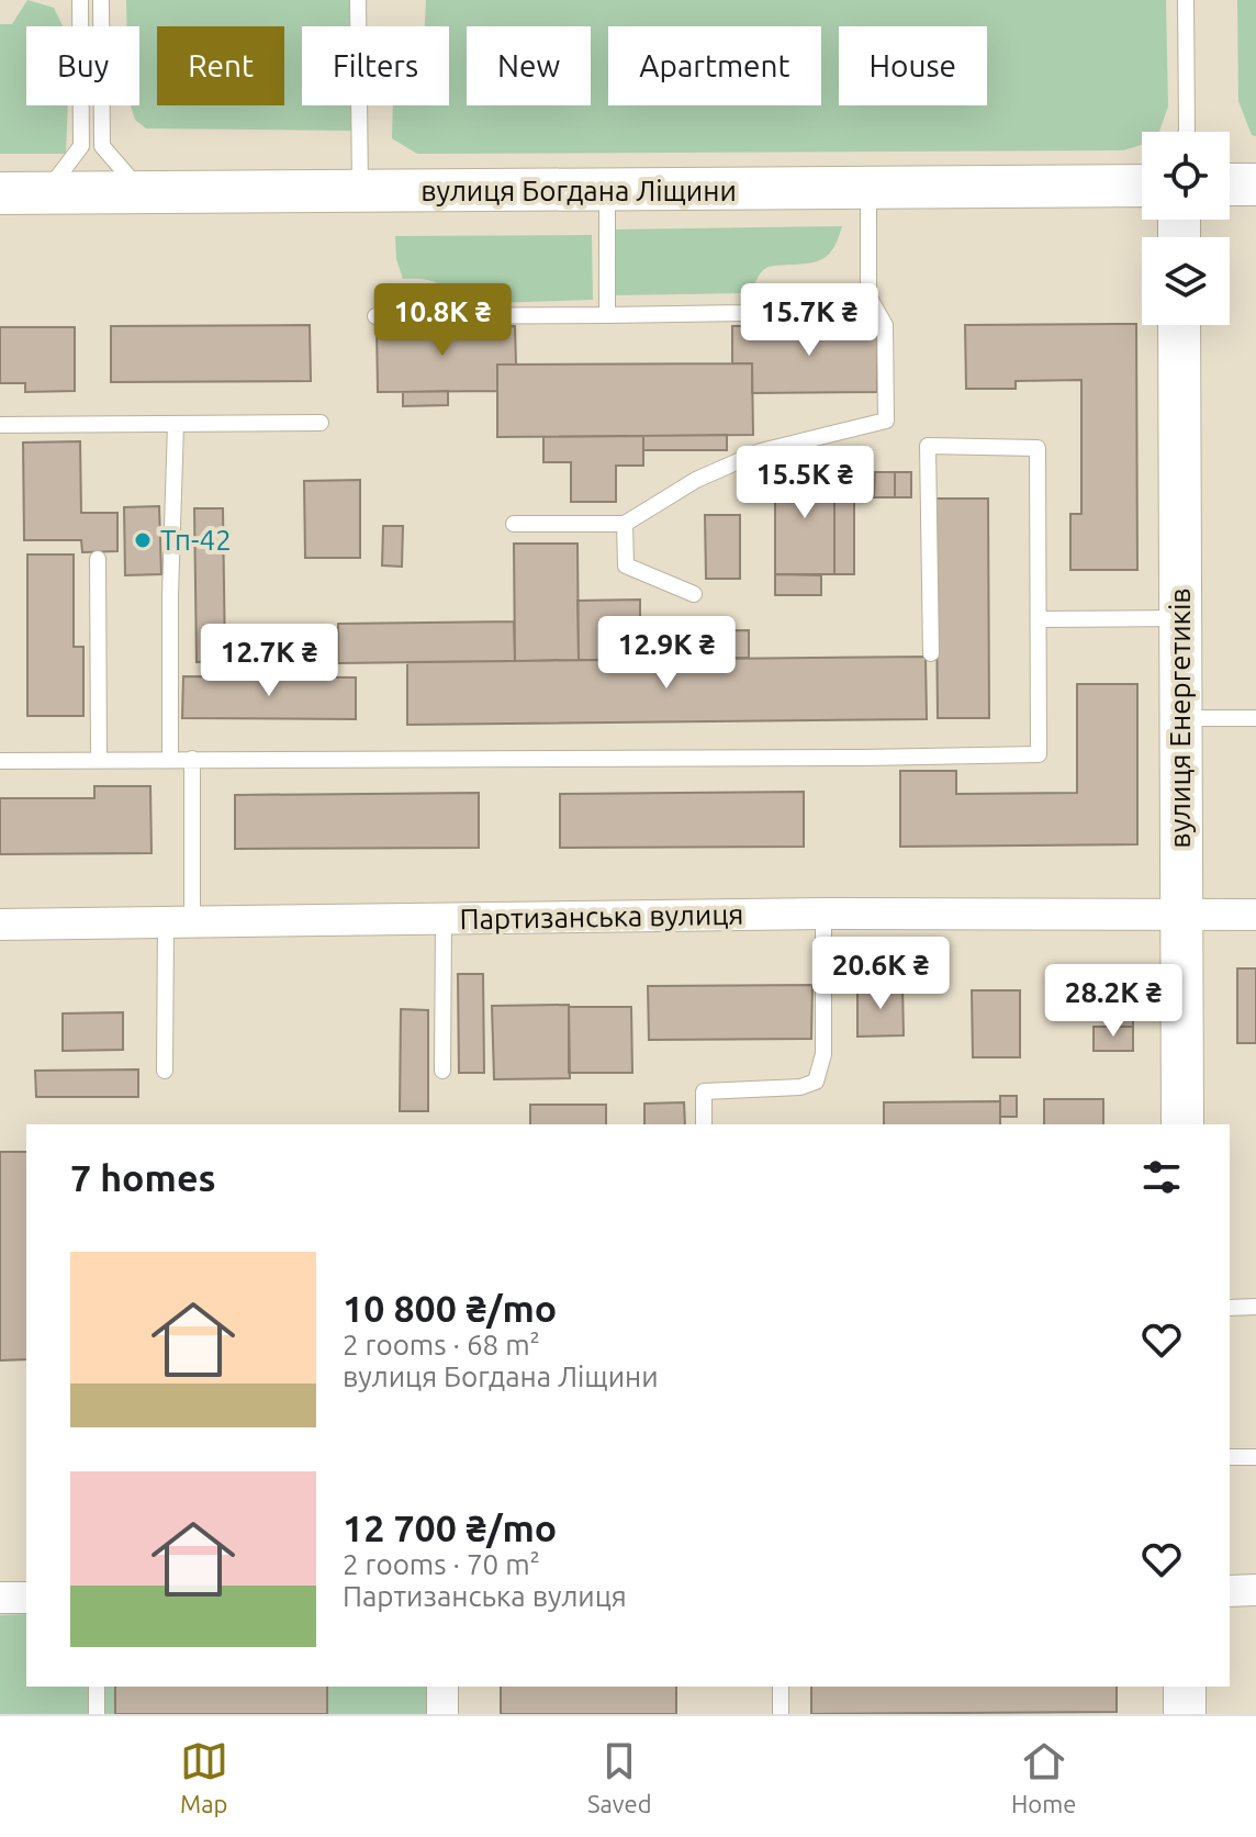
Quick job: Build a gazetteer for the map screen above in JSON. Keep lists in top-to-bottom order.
{
  "streets": {
    "main road": ["вулиця Богдана Ліщини", "вулиця Енергетиків"],
    "street": ["Партизанська вулиця"]
  },
  "crossings": [
    ["вулиця Енергетиків", "Партизанська вулиця"]
  ],
  "places": ["Тп-42"],
  "page": {
    "chip": [
      "Buy",
      "Rent",
      "Filters",
      "New",
      "Apartment",
      "House"
    ],
    "price": [
      "10.8K ₴",
      "15.7K ₴",
      "15.5K ₴",
      "12.9K ₴",
      "12.7K ₴",
      "20.6K ₴",
      "28.2K ₴"
    ],
    "heading": "7 homes",
    "list": [
      {
        "name": "10 800 ₴/mo",
        "note": "2 rooms · 68 m² · вулиця Богдана Ліщини"
      },
      {
        "name": "12 700 ₴/mo",
        "note": "2 rooms · 70 m² · Партизанська вулиця"
      }
    ],
    "tabs": ["Map", "Saved", "Home"]
  }
}
